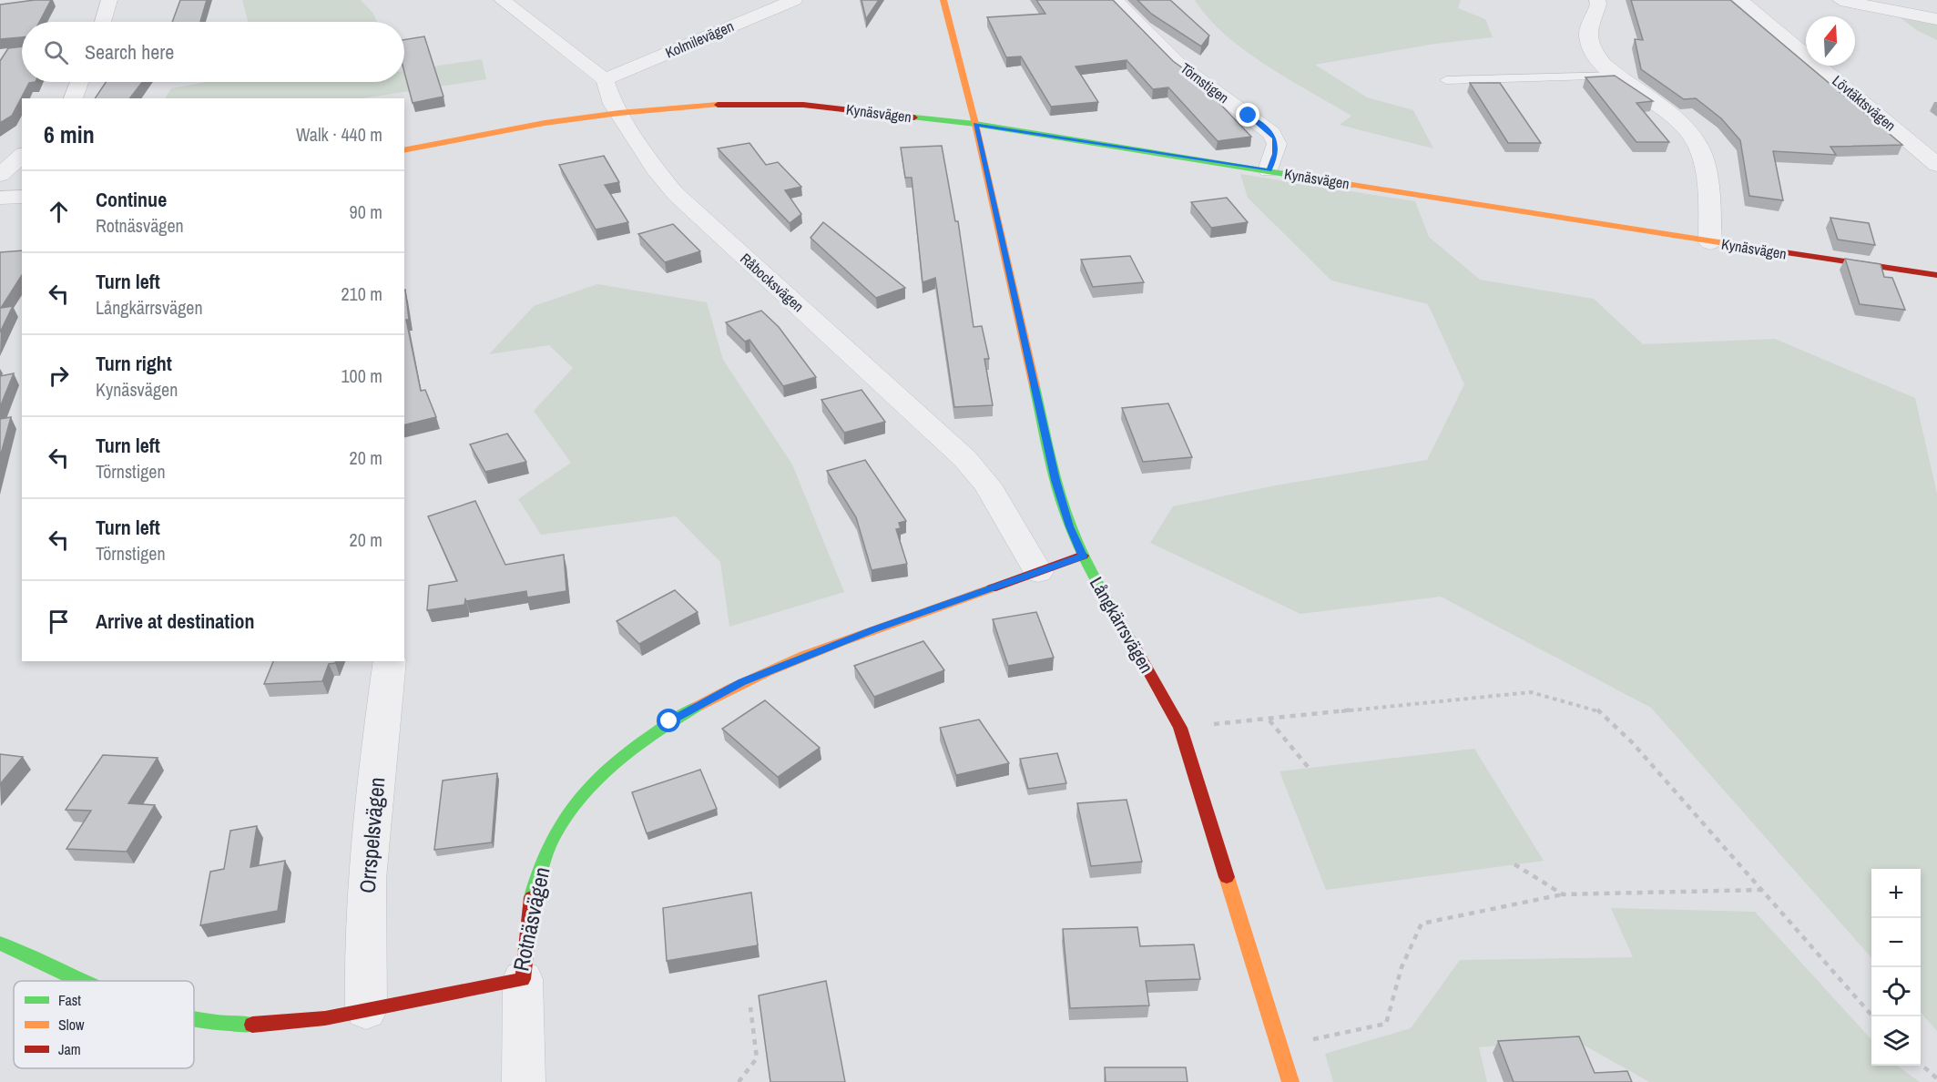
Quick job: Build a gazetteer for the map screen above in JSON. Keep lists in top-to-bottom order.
{
  "streets": {
    "street": [
      "Kolmilevägen",
      "Törnstigen",
      "Lövtäktsvägen",
      "Kynäsvägen",
      "Råbocksvägen",
      "Långkärrsvägen",
      "Orrspelsvägen",
      "Rotnäsvägen"
    ]
  },
  "crossings": [
    ["Kolmilevägen", "Råbocksvägen"],
    ["Törnstigen", "Kynäsvägen"],
    ["Kynäsvägen", "Råbocksvägen"],
    ["Kynäsvägen", "Långkärrsvägen"],
    ["Råbocksvägen", "Rotnäsvägen"],
    ["Långkärrsvägen", "Rotnäsvägen"],
    ["Orrspelsvägen", "Rotnäsvägen"]
  ],
  "legend": ["Fast", "Slow", "Jam"],
  "north": "top",
  "page": {
    "search": "Search here",
    "heading": ["6 min", "Walk · 440 m"],
    "list": [
      ["Continue", "Rotnäsvägen", "90 m"],
      ["Turn left", "Långkärrsvägen", "210 m"],
      ["Turn right", "Kynäsvägen", "100 m"],
      ["Turn left", "Törnstigen", "20 m"],
      ["Turn left", "Törnstigen", "20 m"],
      "Arrive at destination"
    ],
    "map_buttons": ["+", "−"]
  }
}
